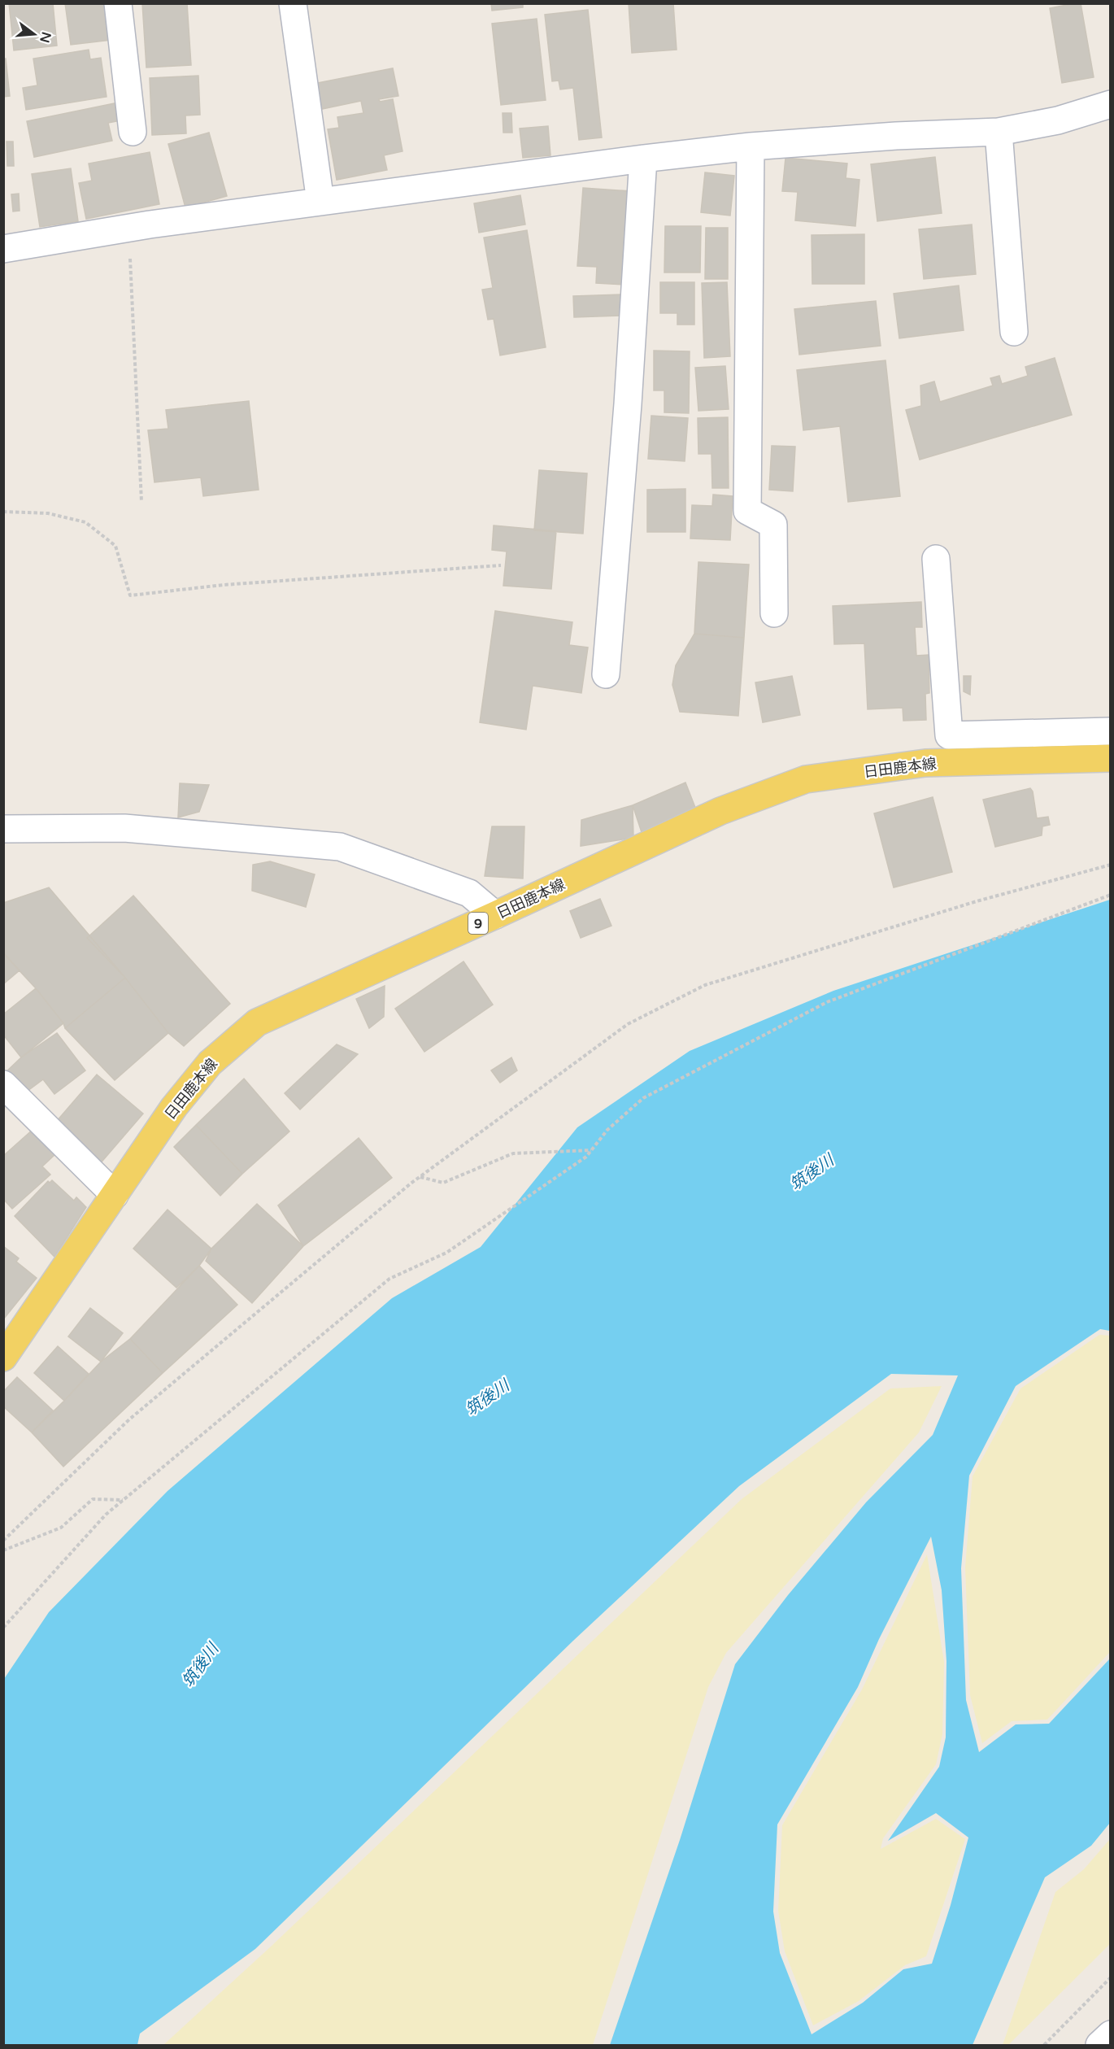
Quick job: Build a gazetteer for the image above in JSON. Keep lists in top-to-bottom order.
{
  "streets": {
    "main road": ["日田鹿本線", "9"]
  },
  "water": ["筑後川"],
  "north": "right"
}
